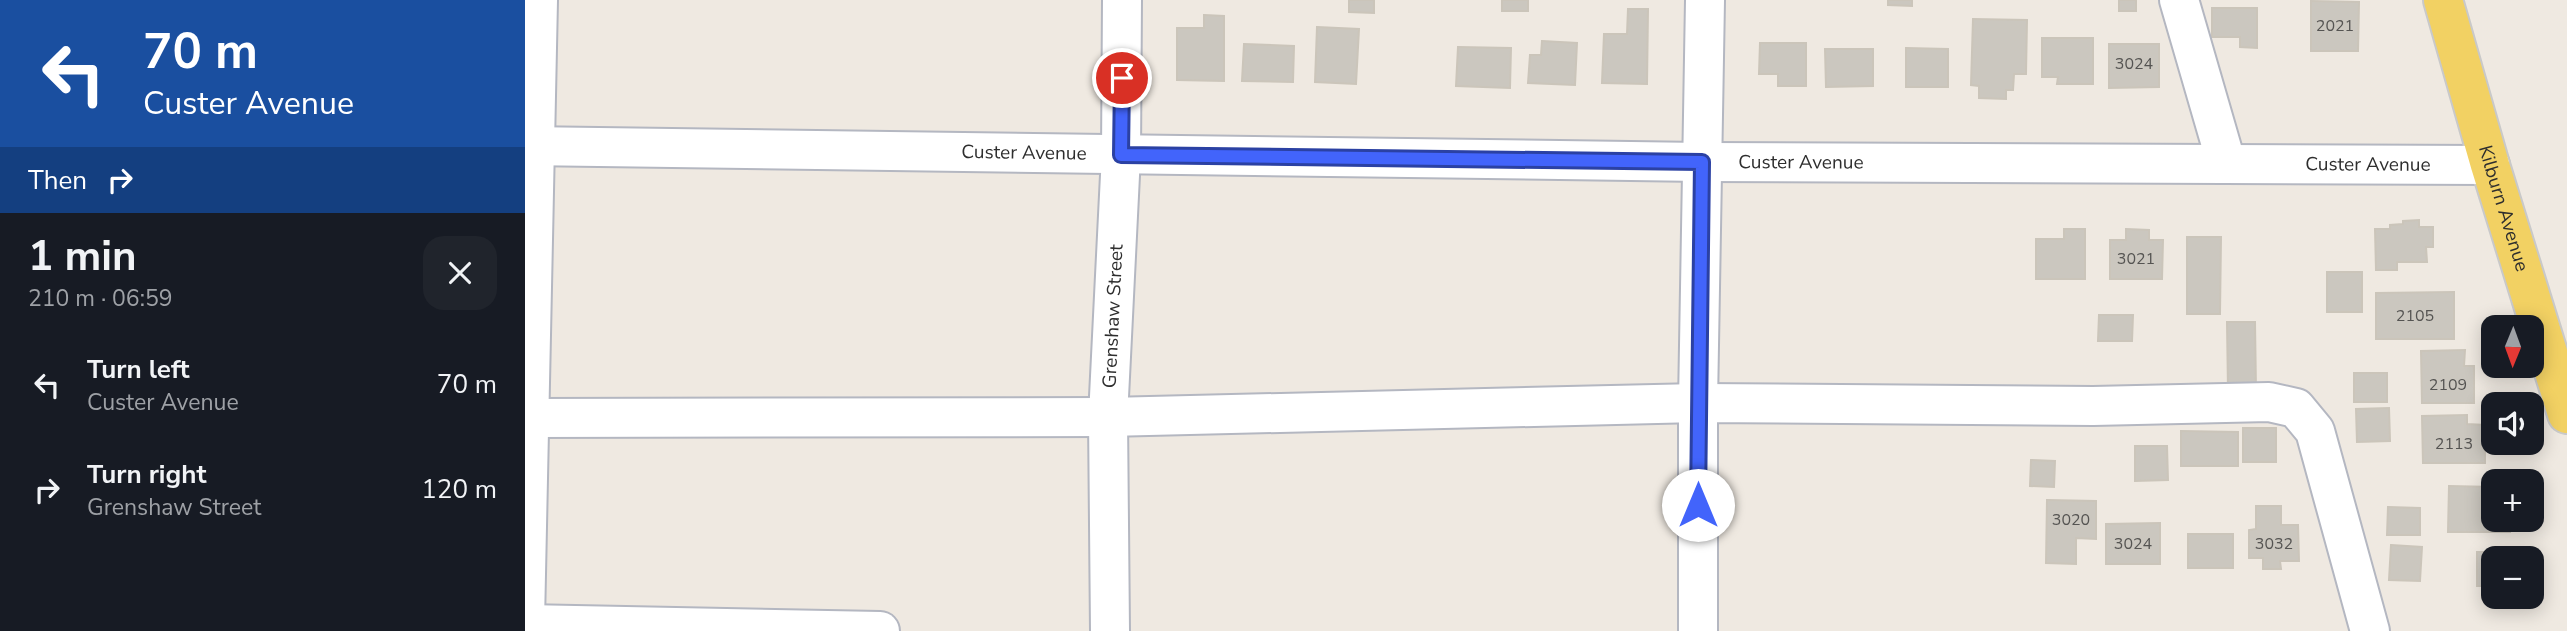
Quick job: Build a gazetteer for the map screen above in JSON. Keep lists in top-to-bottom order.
{
  "streets": {
    "main road": ["Kilburn Avenue"],
    "street": ["Custer Avenue", "Grenshaw Street"]
  },
  "crossings": [
    ["Custer Avenue", "Kilburn Avenue"],
    ["Custer Avenue", "Grenshaw Street"]
  ],
  "house_numbers": [
    "2021",
    "3024",
    "3021",
    "2105",
    "2109",
    "2113",
    "3020",
    "3024",
    "3032"
  ],
  "north": "bottom",
  "page": {
    "turn": ["70 m", "Custer Avenue"],
    "then": "Then",
    "heading": ["1 min", "210 m · 06:59"],
    "map_buttons": ["+", "−"],
    "list": [
      {
        "name": "Turn left",
        "note": "Custer Avenue",
        "value": "70 m"
      },
      {
        "name": "Turn right",
        "note": "Grenshaw Street",
        "value": "120 m"
      }
    ]
  }
}
